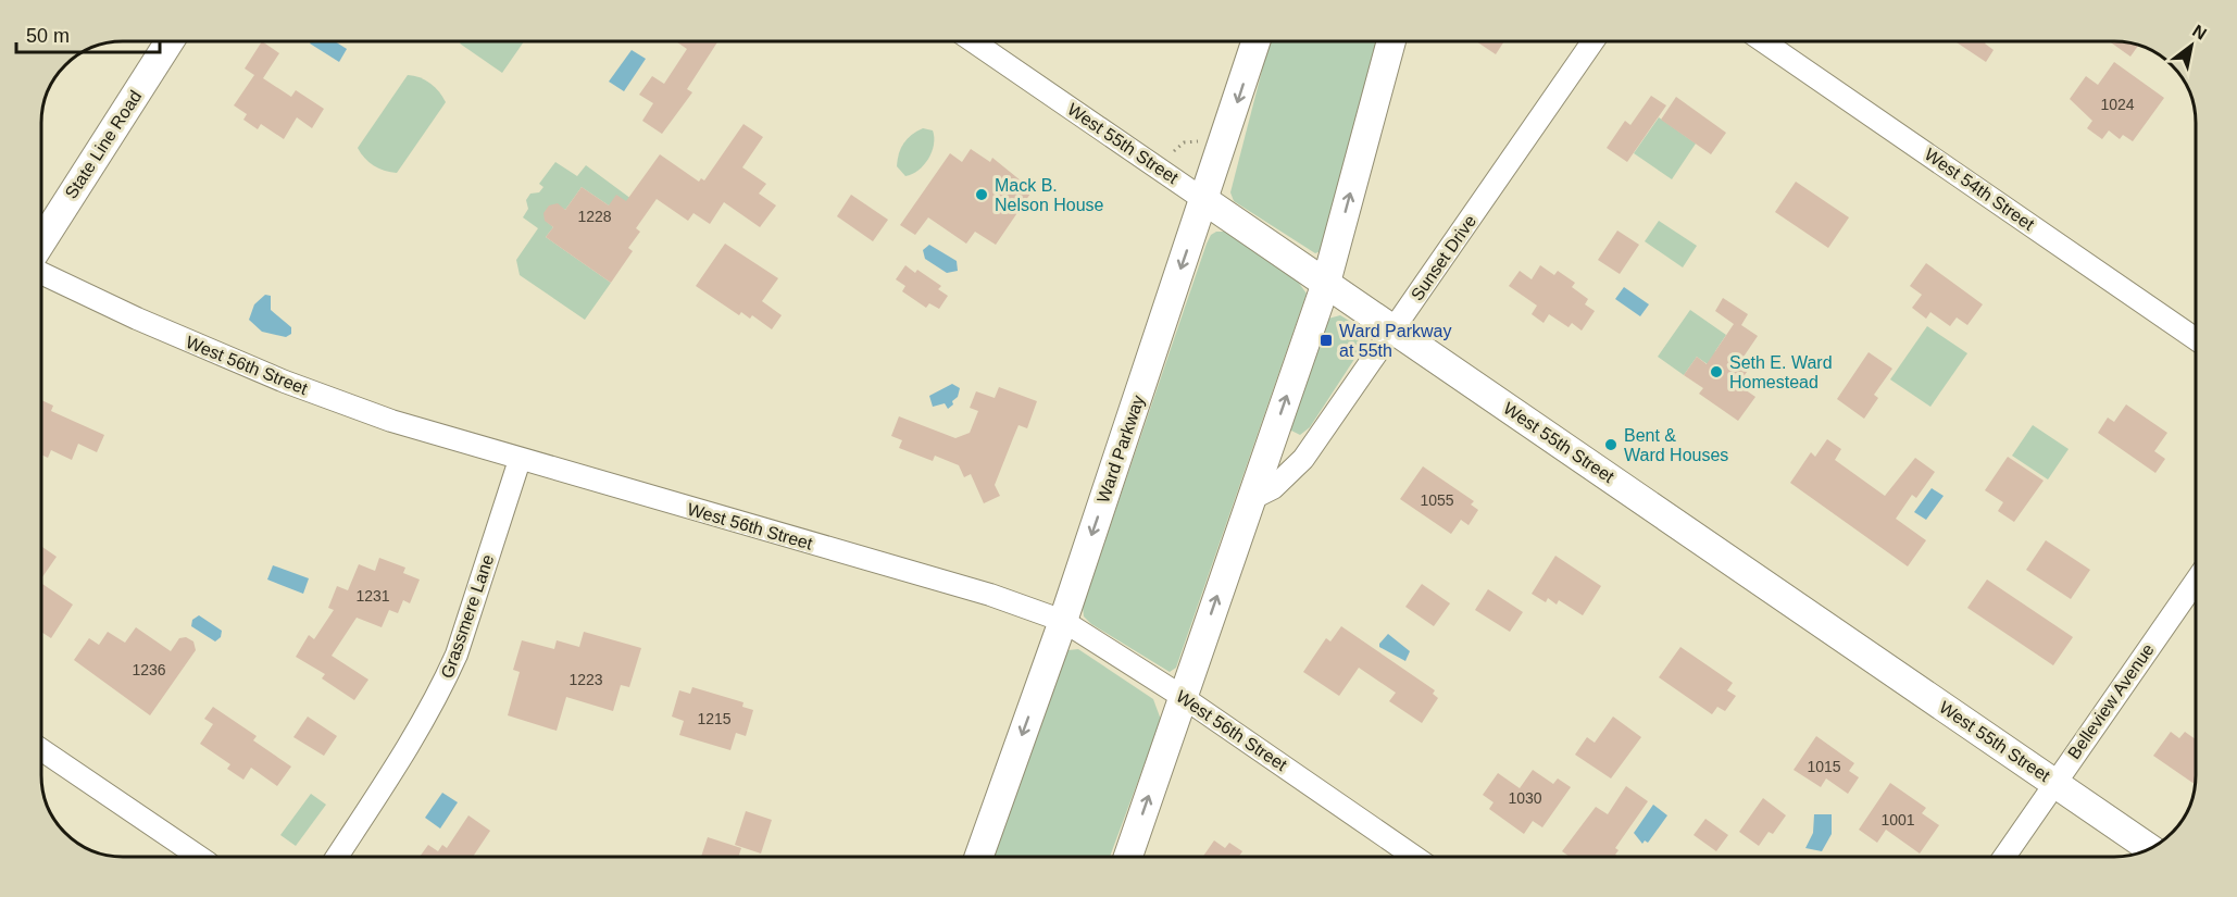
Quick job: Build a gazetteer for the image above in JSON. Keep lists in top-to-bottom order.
{
  "streets": {
    "main road": ["West 55th Street", "State Line Road", "Ward Parkway"],
    "street": [
      "West 54th Street",
      "Sunset Drive",
      "West 56th Street",
      "Grassmere Lane",
      "Belleview Avenue"
    ]
  },
  "crossings": [
    ["West 55th Street", "Sunset Drive"],
    ["West 55th Street", "Ward Parkway"],
    ["West 55th Street", "Belleview Avenue"],
    ["West 56th Street", "Ward Parkway"],
    ["West 56th Street", "Grassmere Lane"]
  ],
  "places": {
    "other": ["Mack B. Nelson House", "Seth E. Ward Homestead", "Bent & Ward Houses"],
    "transit": ["Ward Parkway at 55th"]
  },
  "house_numbers": [
    "1024",
    "1228",
    "1055",
    "1231",
    "1236",
    "1223",
    "1215",
    "1015",
    "1030",
    "1001"
  ],
  "scale_bar": "50 m",
  "north": "top right"
}
